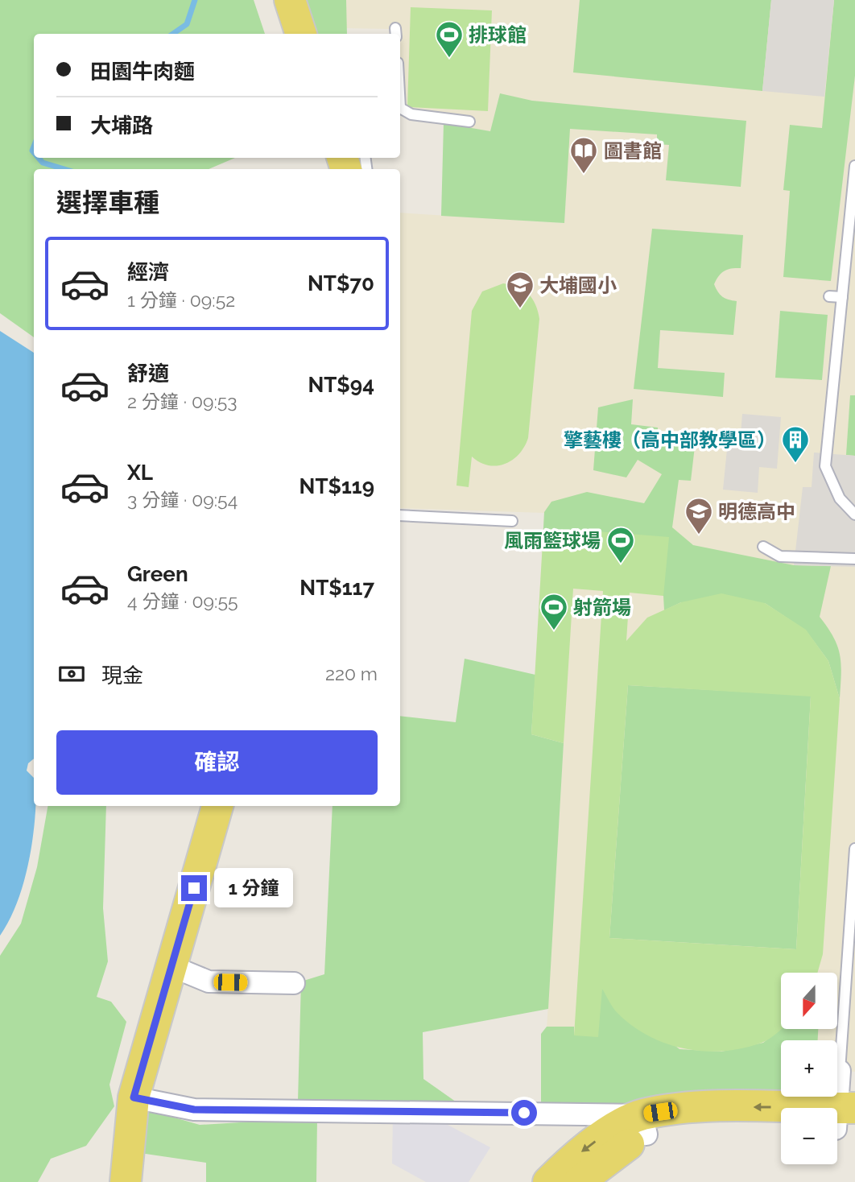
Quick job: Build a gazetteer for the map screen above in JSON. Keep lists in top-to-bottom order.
{
  "places": {
    "sports": ["排球館", "風雨籃球場", "射箭場"],
    "library": ["圖書館"],
    "school or university": ["大埔國小", "明德高中"],
    "building": ["擎藝樓（高中部教學區）"]
  },
  "north": "bottom",
  "page": {
    "banner": ["田園牛肉麵", "大埔路"],
    "heading": "選擇車種",
    "list": [
      {
        "name": "經濟",
        "note": "1 分鐘 · 09:52",
        "value": "NT$70"
      },
      {
        "name": "舒適",
        "note": "2 分鐘 · 09:53",
        "value": "NT$94"
      },
      {
        "name": "XL",
        "note": "3 分鐘 · 09:54",
        "value": "NT$119"
      },
      {
        "name": "Green",
        "note": "4 分鐘 · 09:55",
        "value": "NT$117"
      }
    ],
    "pay": ["現金", "220 m"],
    "buttons": "確認",
    "bubble": "1 分鐘",
    "map_buttons": ["+", "−"]
  }
}
